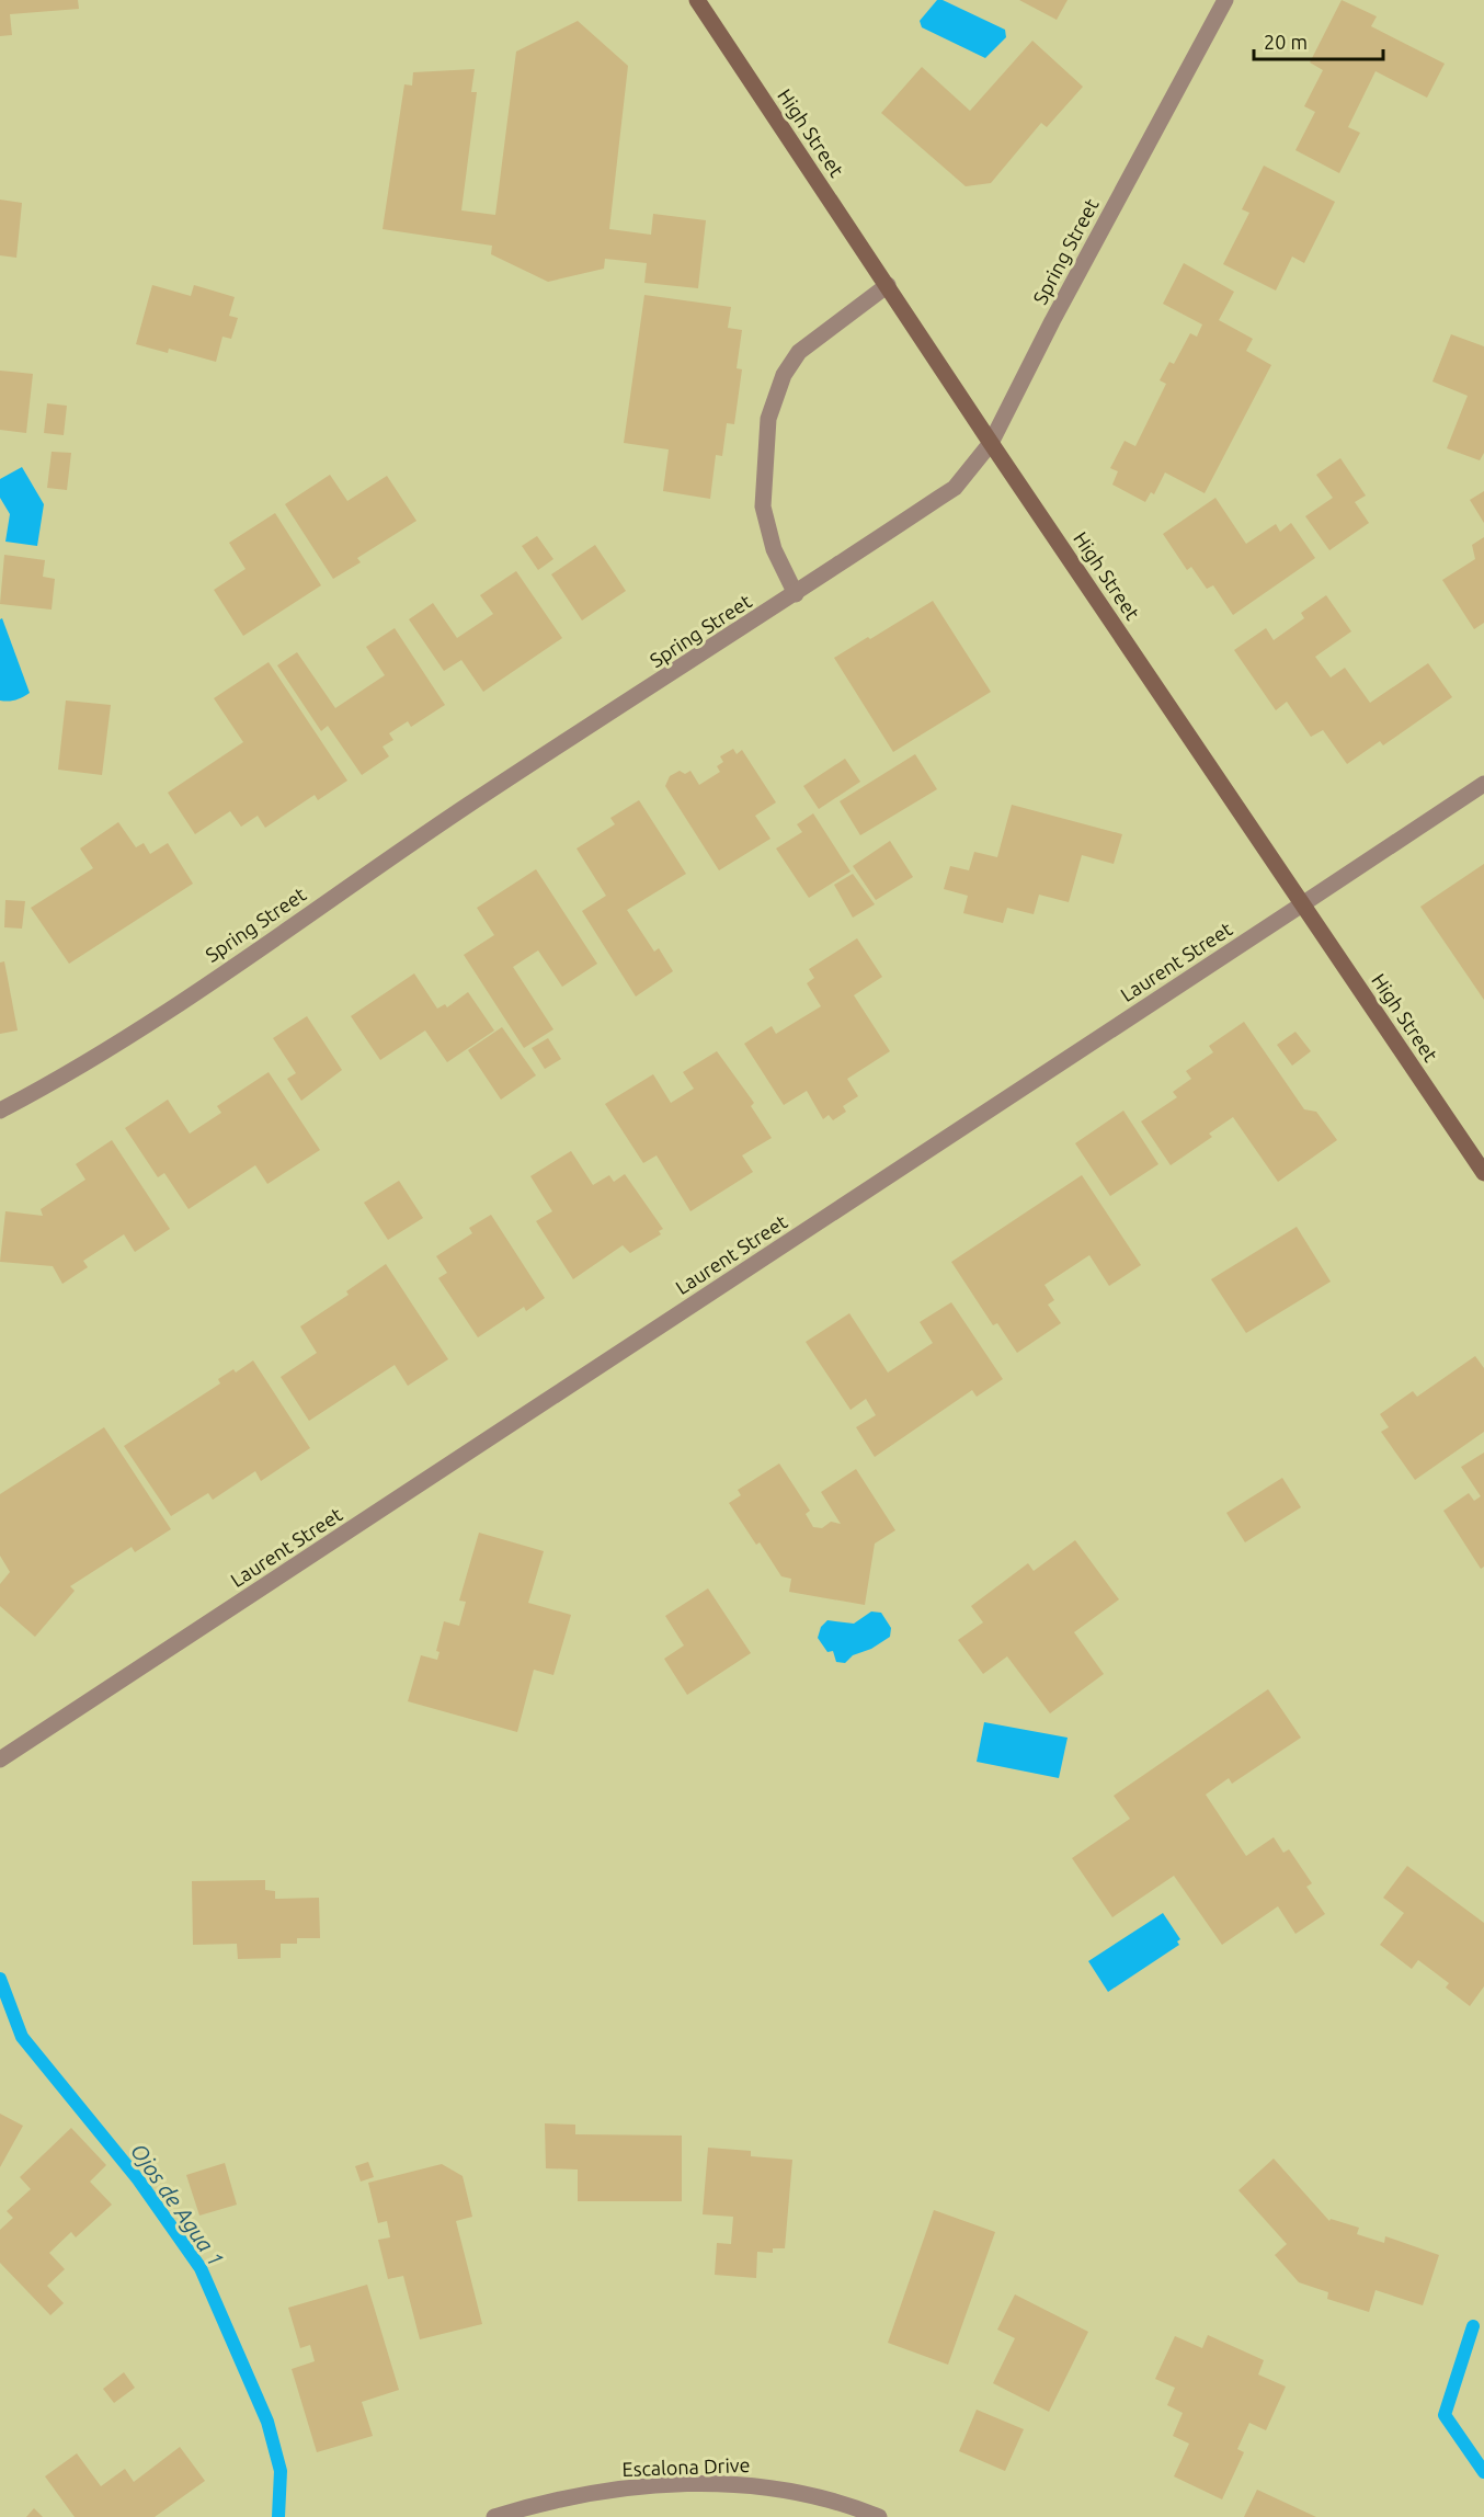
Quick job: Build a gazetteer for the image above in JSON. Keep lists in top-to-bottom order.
{
  "streets": {
    "main road": ["High Street"],
    "street": ["Spring Street", "Laurent Street", "Escalona Drive"]
  },
  "crossings": [
    ["High Street", "Spring Street"],
    ["High Street", "Laurent Street"]
  ],
  "water": ["Ojos de Agua 1"],
  "scale_bar": "20 m"
}
